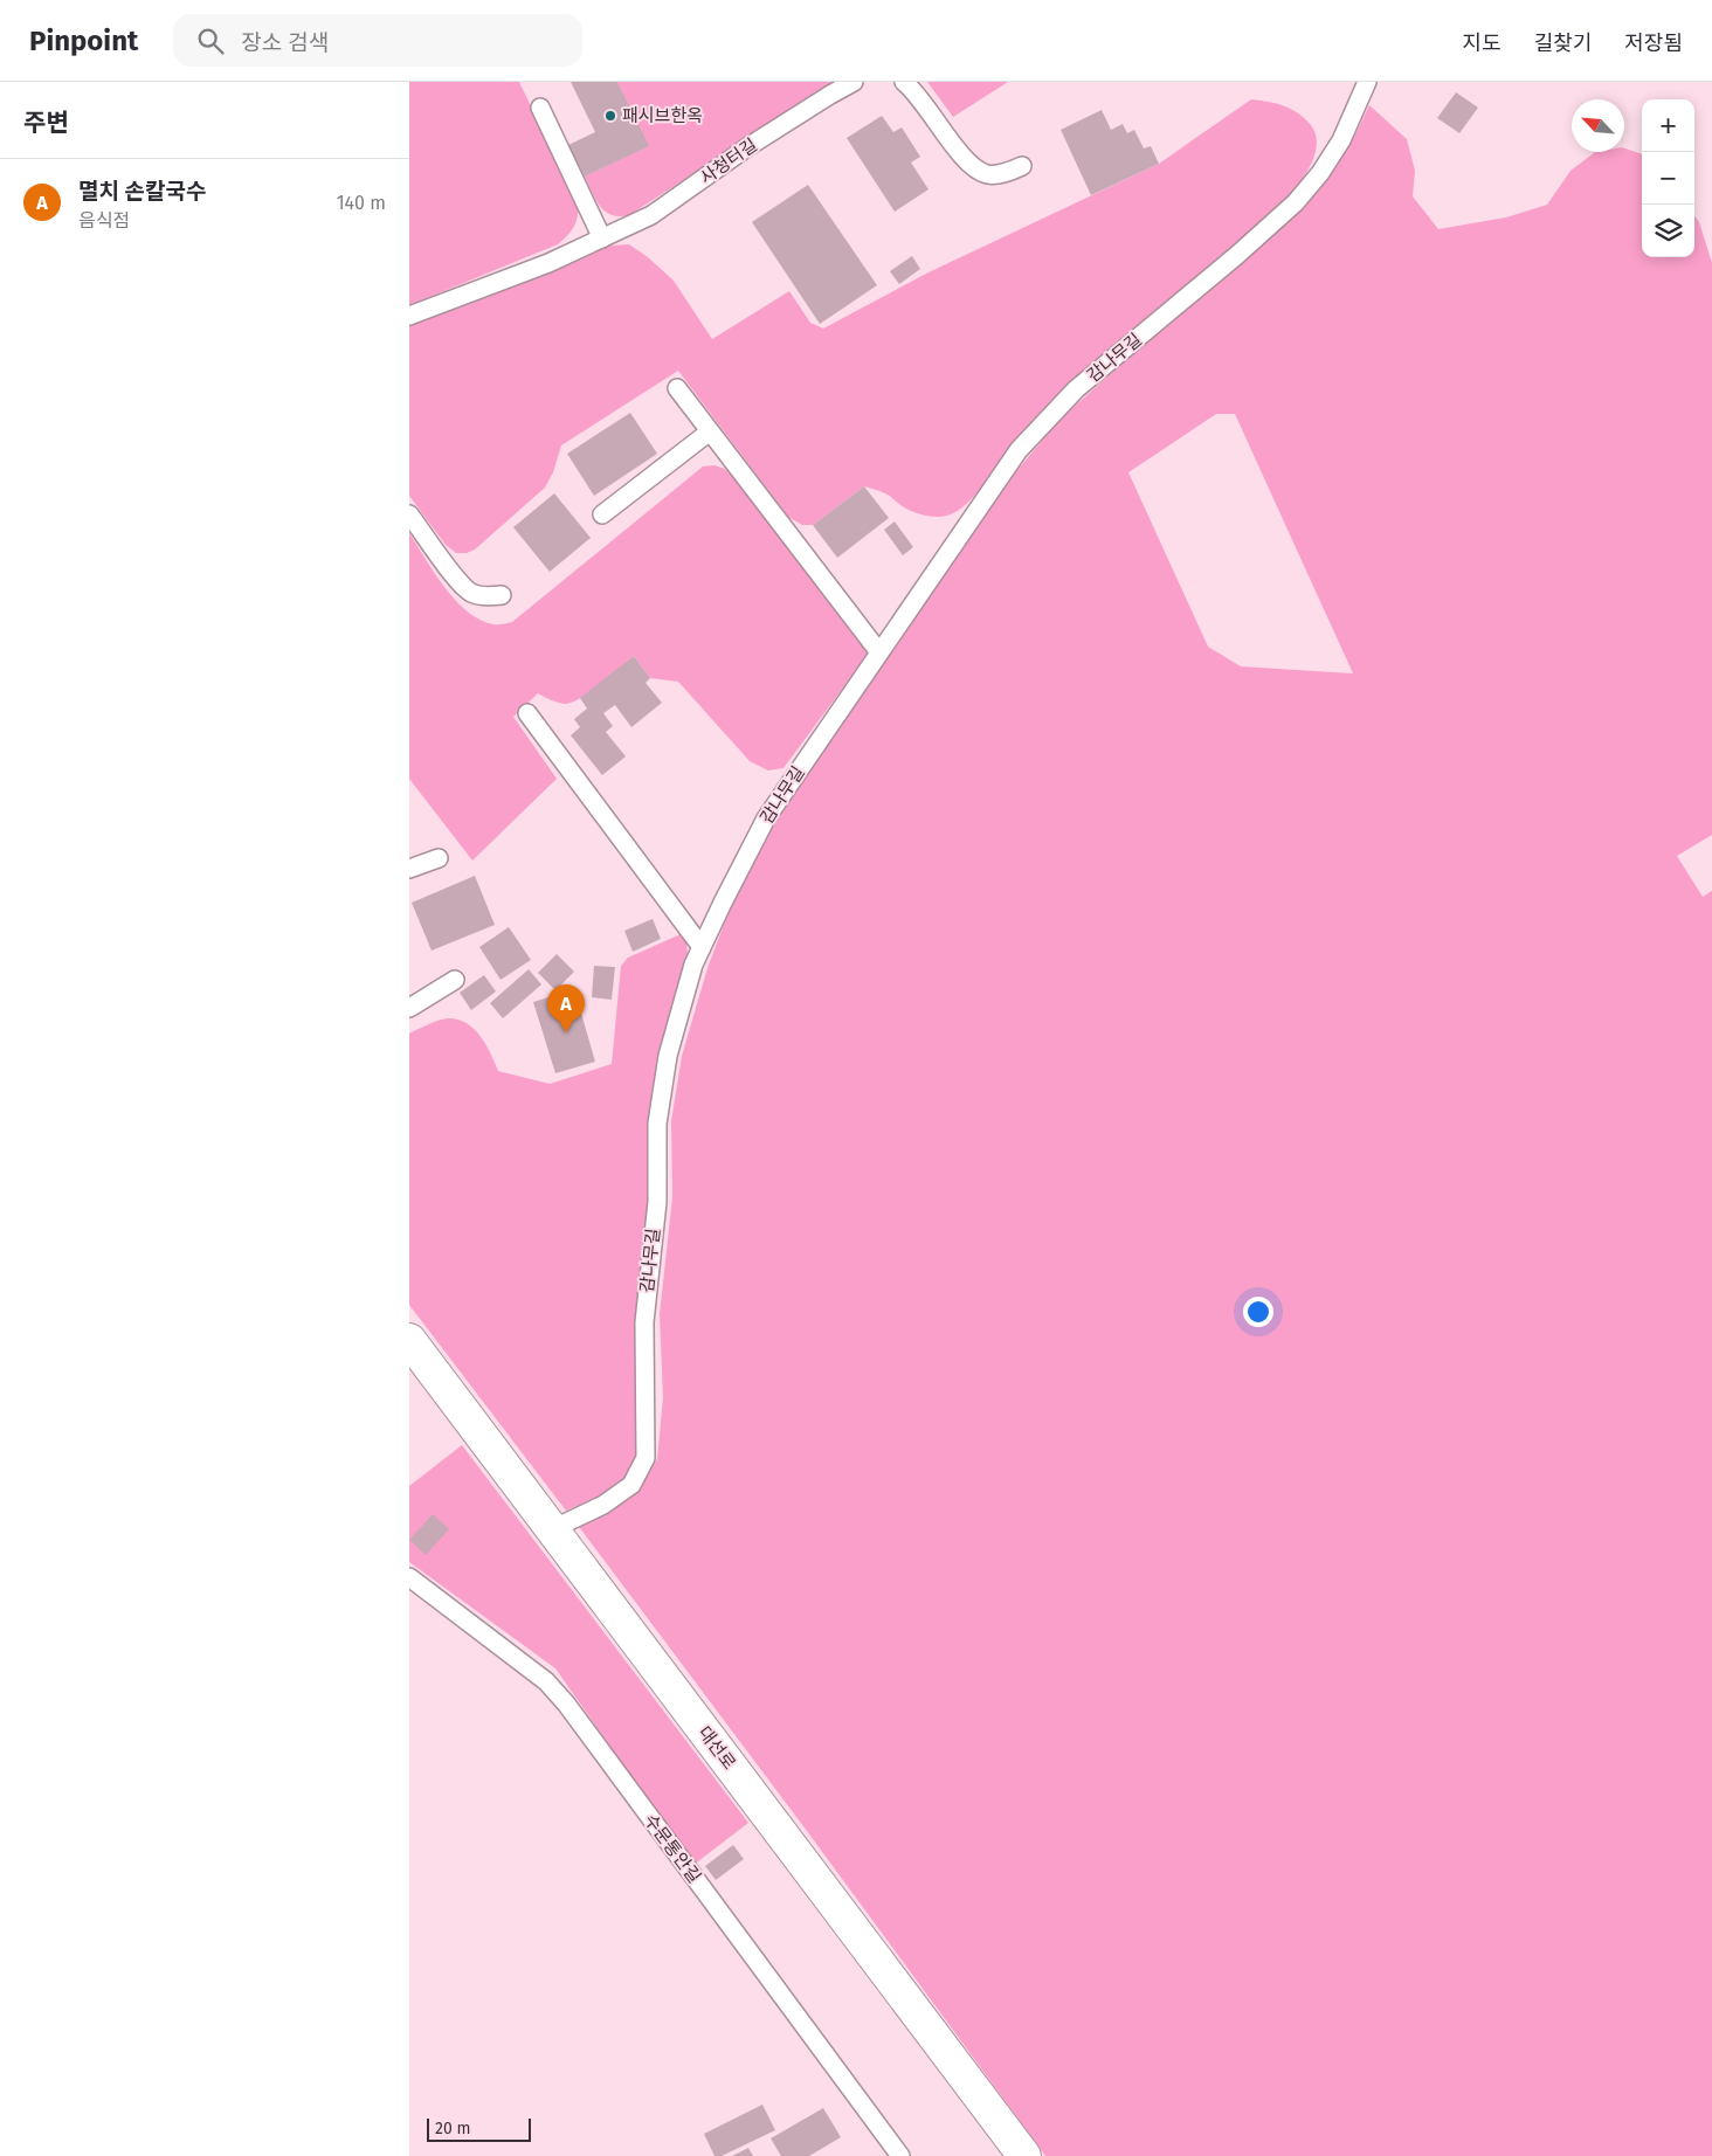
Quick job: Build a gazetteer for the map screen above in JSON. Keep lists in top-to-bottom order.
{
  "streets": {
    "street": ["대선로"],
    "lane": ["사청터길", "감나무길", "수문통안길"]
  },
  "crossings": [
    ["감나무길", "대선로"]
  ],
  "places": ["패시브한옥"],
  "scale_bar": "20 m",
  "north": "top left",
  "page": {
    "header": "Pinpoint",
    "search": "장소 검색",
    "nav": ["지도", "길찾기", "저장됨"],
    "heading": "주변",
    "map_buttons": ["+", "−"],
    "list": [
      {
        "mark": "A",
        "name": "멸치 손칼국수",
        "note": "음식점",
        "value": "140 m"
      }
    ],
    "pins": "A",
    "scale": "20 m"
  }
}
